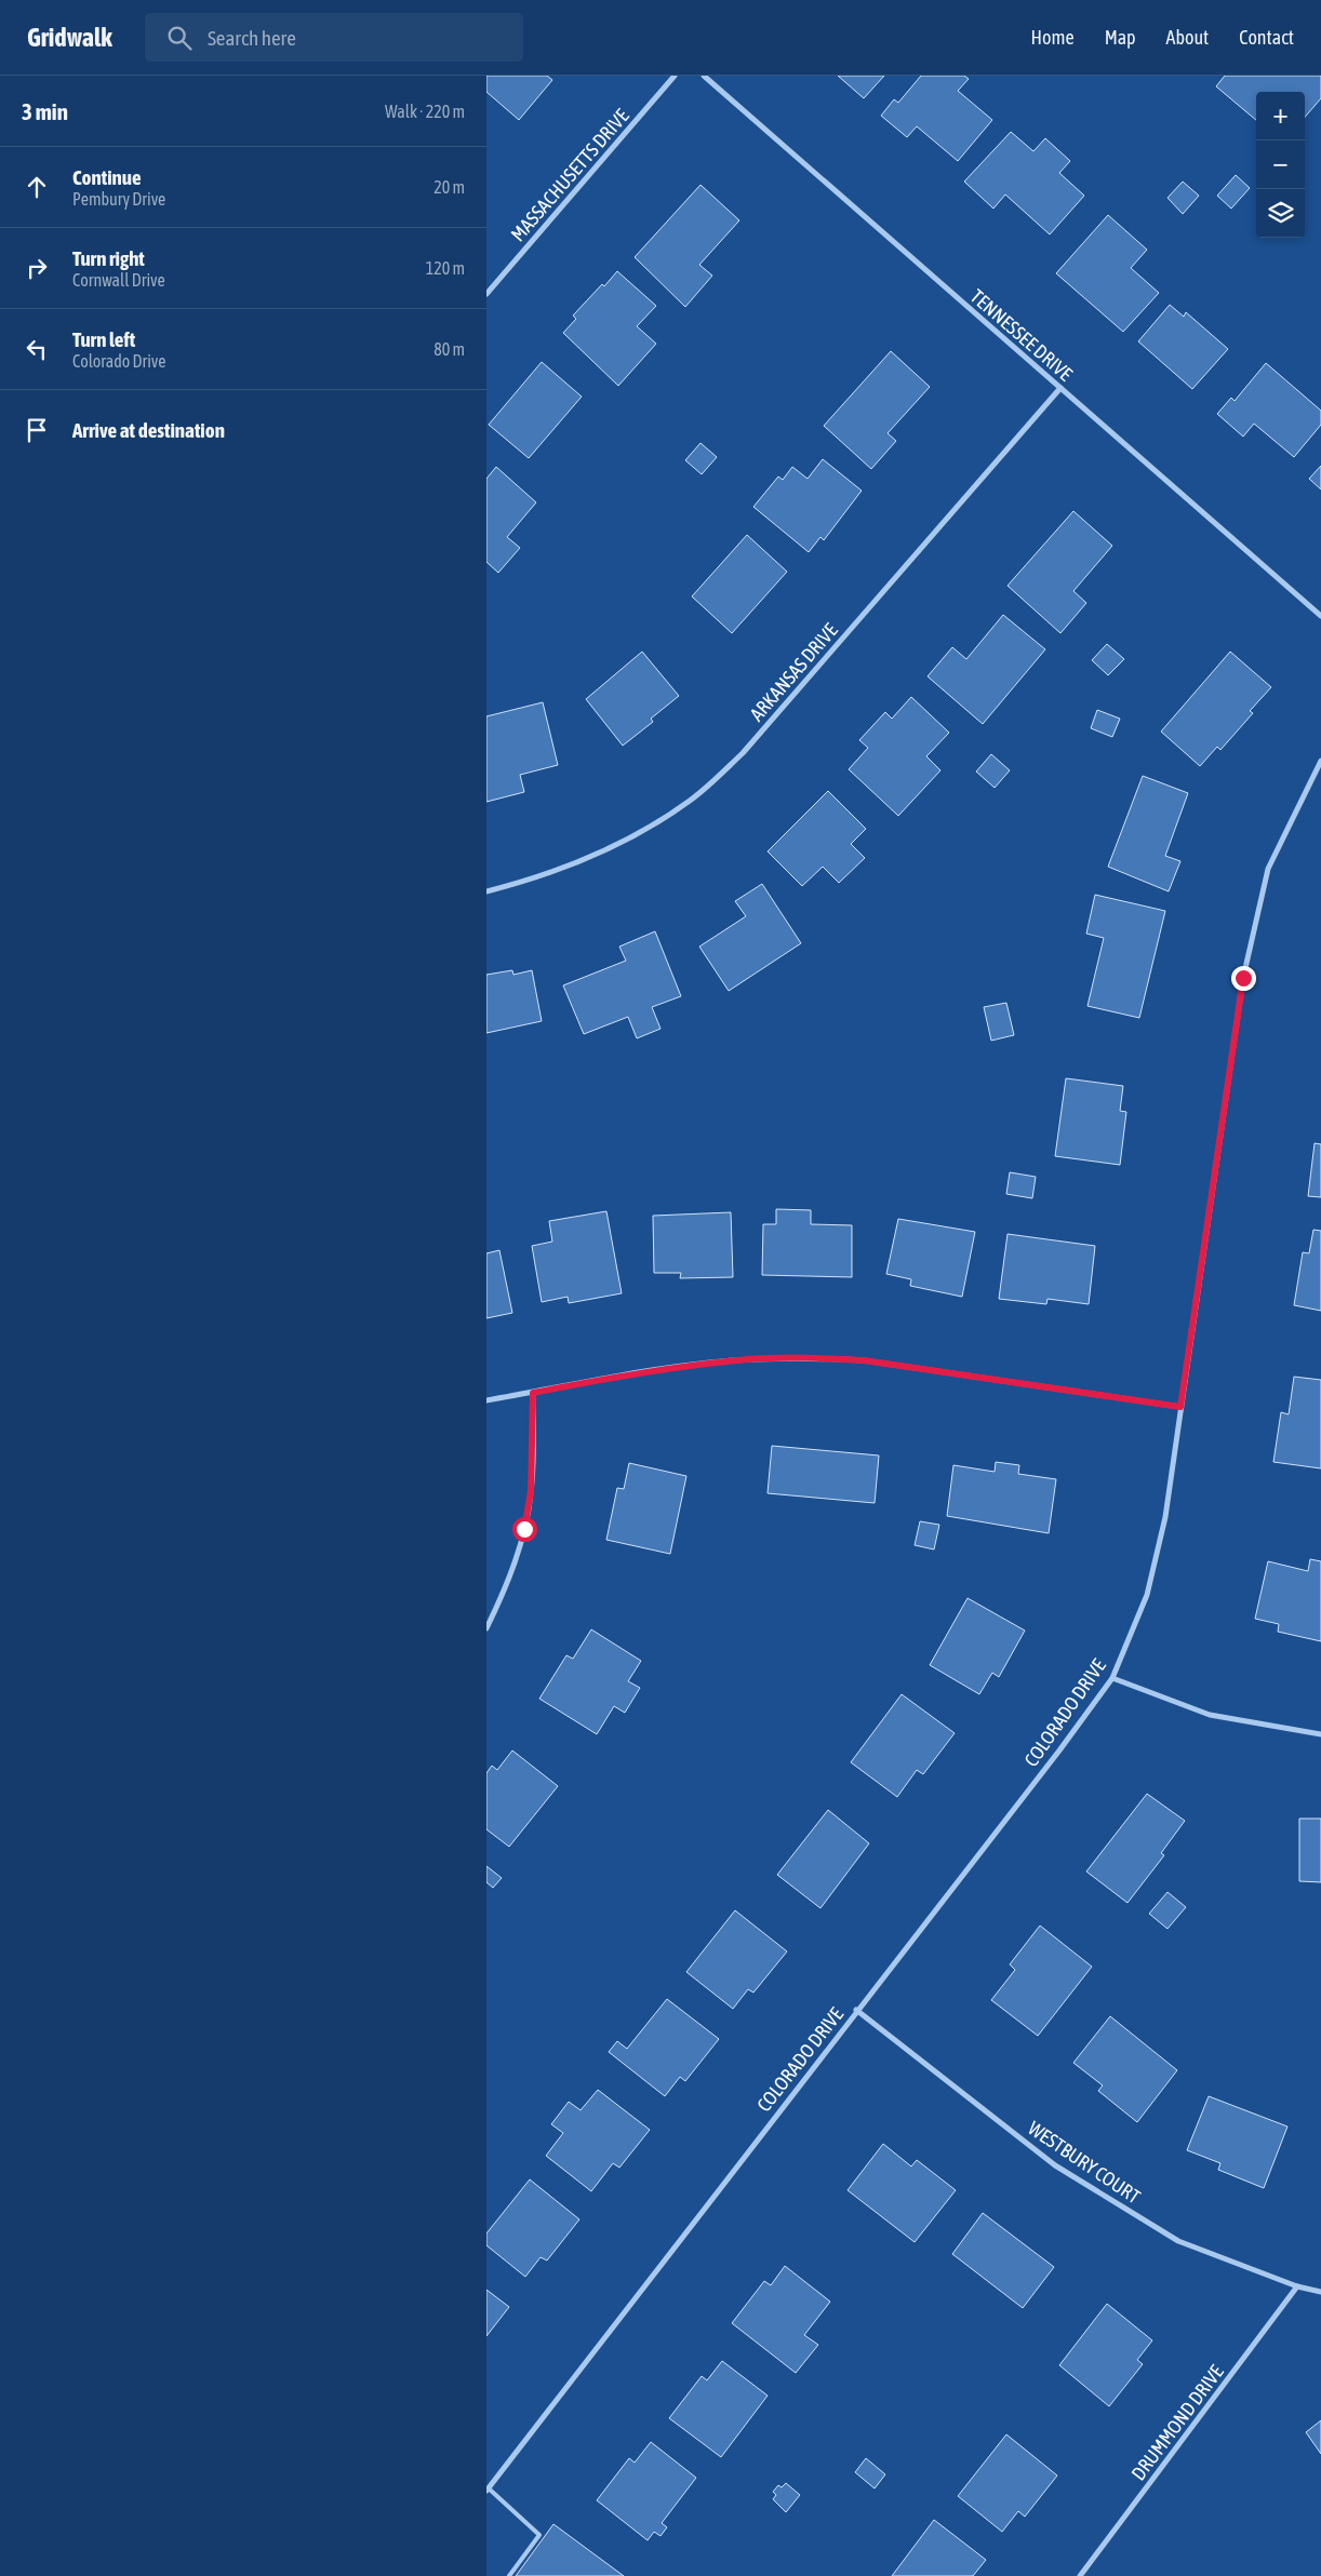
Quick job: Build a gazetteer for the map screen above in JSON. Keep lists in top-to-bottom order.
{
  "streets": {
    "street": [
      "MASSACHUSETTS DRIVE",
      "TENNESSEE DRIVE",
      "ARKANSAS DRIVE",
      "COLORADO DRIVE",
      "WESTBURY COURT",
      "DRUMMOND DRIVE"
    ]
  },
  "crossings": [
    ["TENNESSEE DRIVE", "ARKANSAS DRIVE"],
    ["COLORADO DRIVE", "WESTBURY COURT"],
    ["WESTBURY COURT", "DRUMMOND DRIVE"]
  ],
  "page": {
    "header": "Gridwalk",
    "search": "Search here",
    "nav": [
      "Home",
      "Map",
      "About",
      "Contact"
    ],
    "heading": ["3 min", "Walk · 220 m"],
    "map_buttons": ["+", "−"],
    "list": [
      ["Continue", "Pembury Drive", "20 m"],
      ["Turn right", "Cornwall Drive", "120 m"],
      ["Turn left", "Colorado Drive", "80 m"],
      "Arrive at destination"
    ]
  }
}
